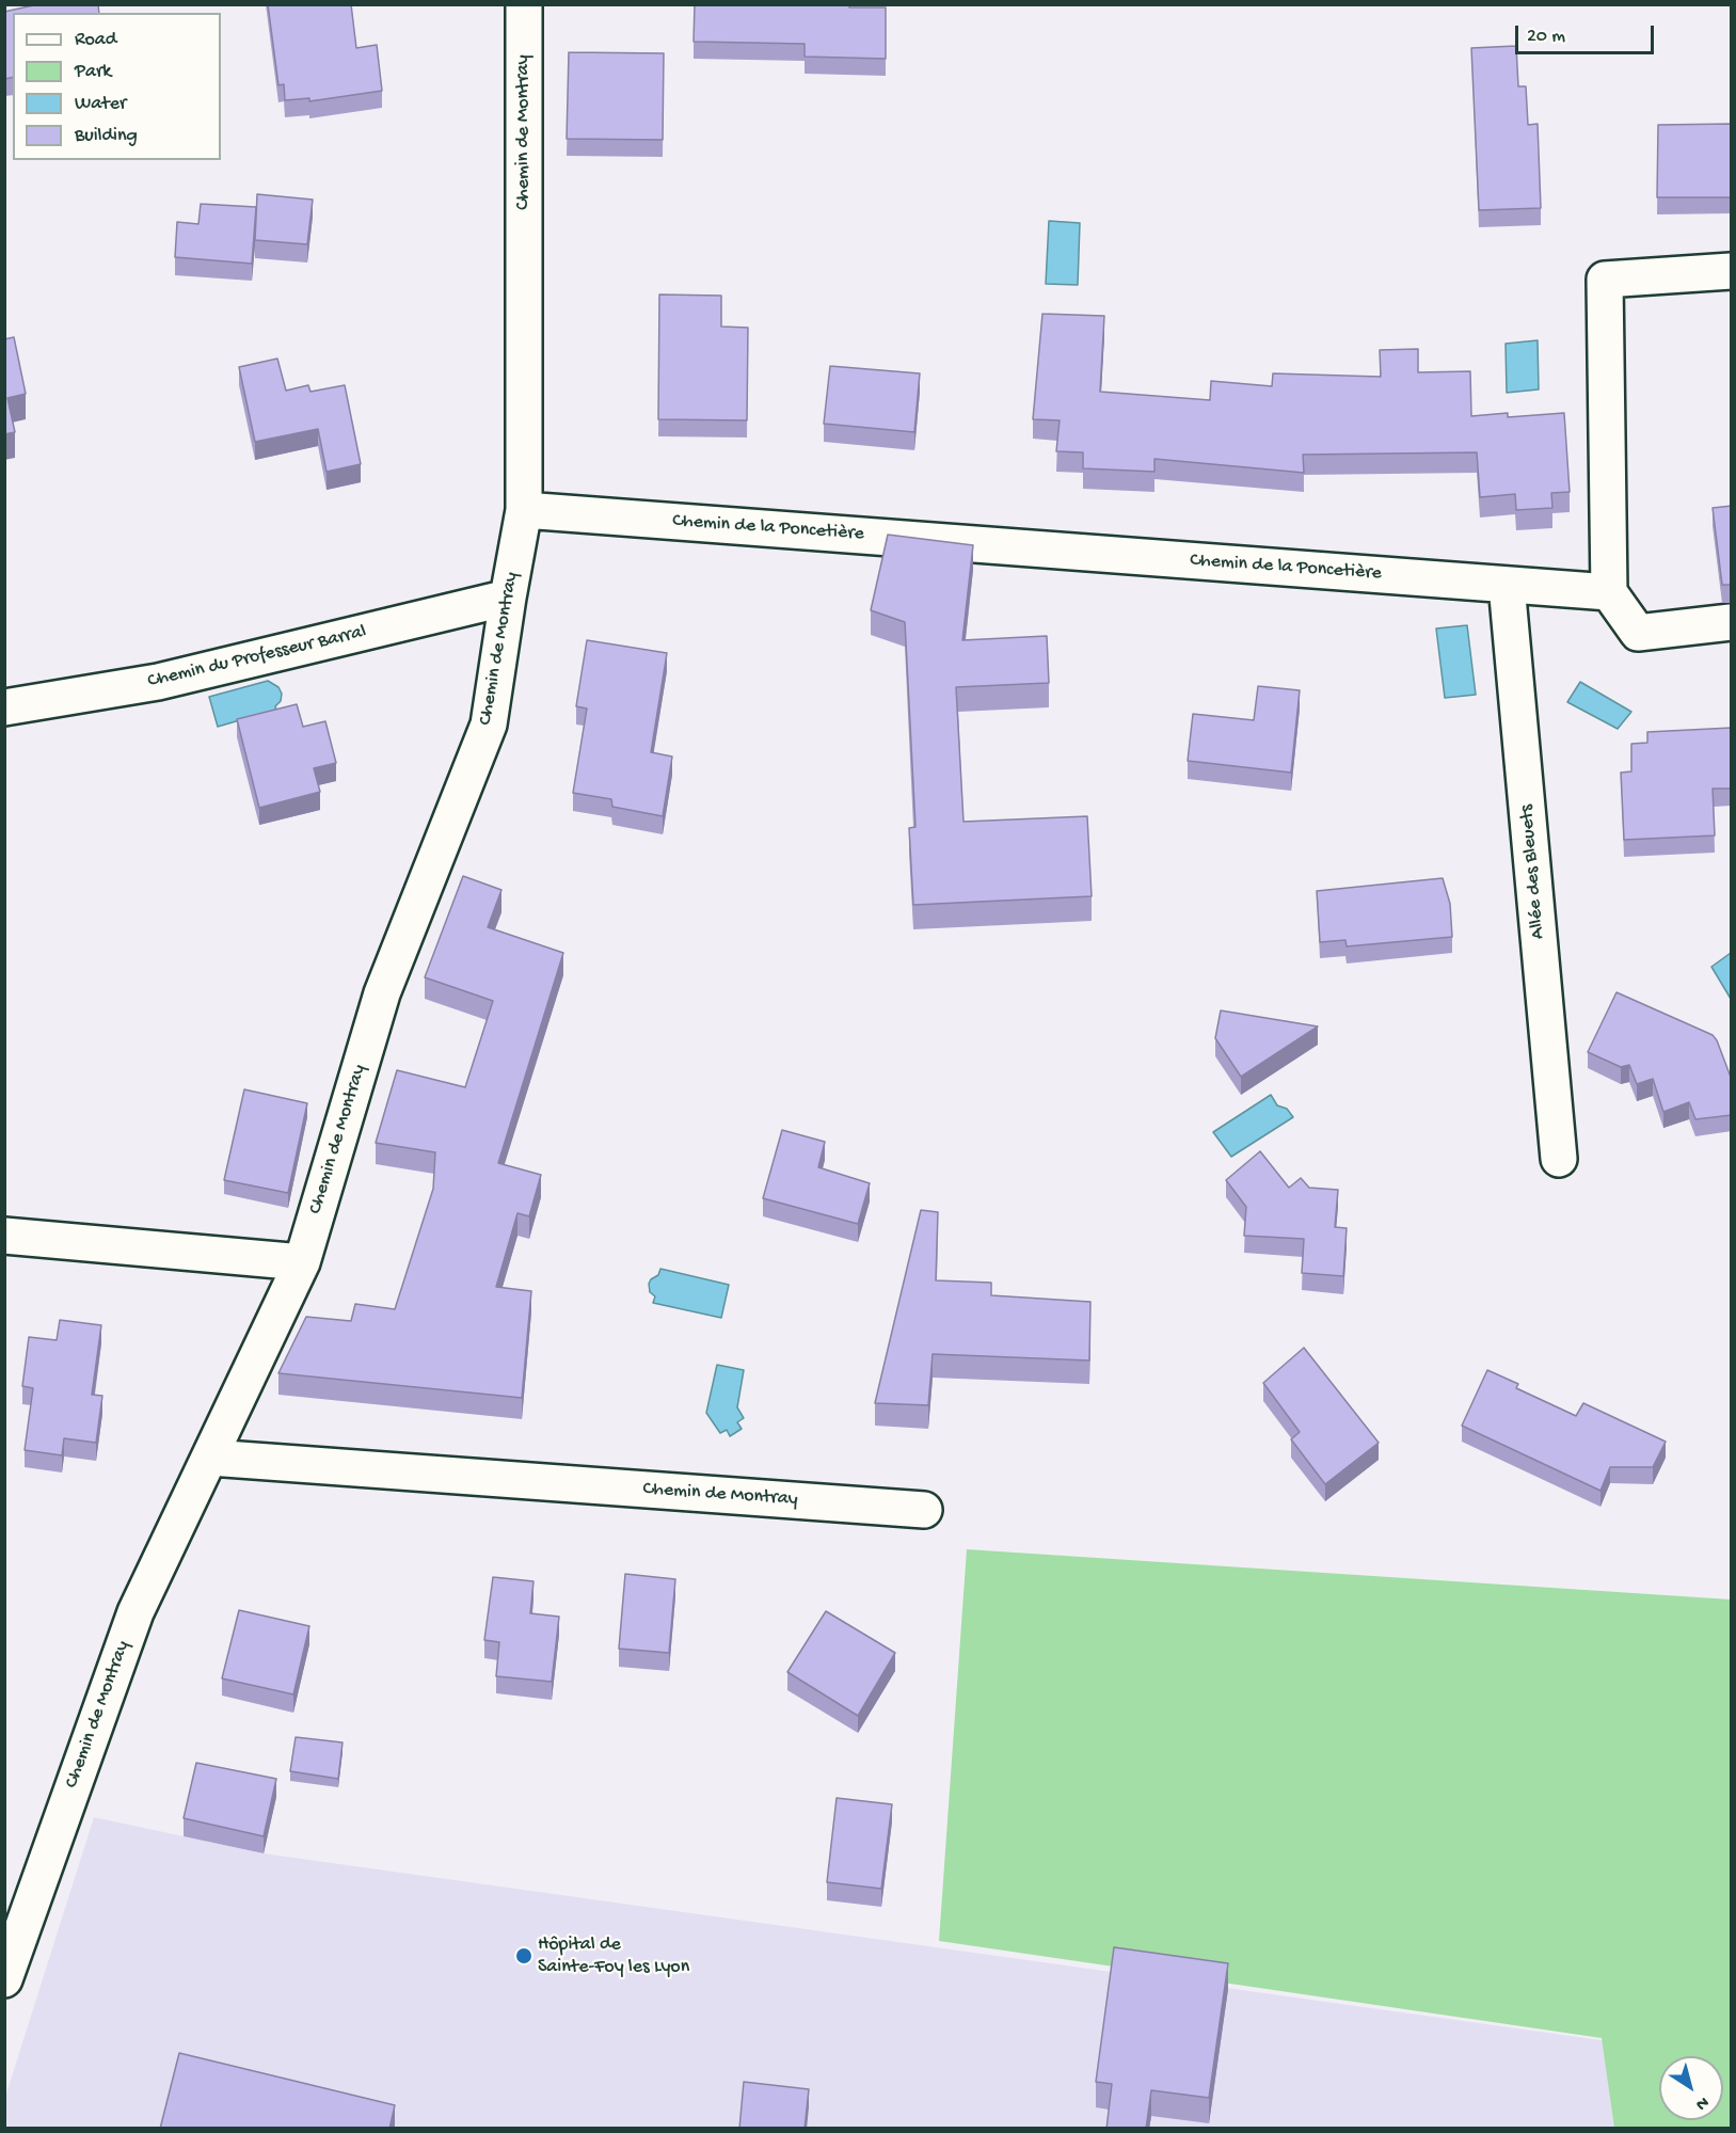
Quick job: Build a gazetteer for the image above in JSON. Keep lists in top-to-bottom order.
{
  "streets": {
    "street": [
      "Chemin de Montray",
      "Chemin de la Poncetière",
      "Chemin du Professeur Barral",
      "Allée des Bleuets"
    ]
  },
  "crossings": [
    ["Chemin de Montray", "Chemin de la Poncetière"],
    ["Chemin de Montray", "Chemin du Professeur Barral"],
    ["Chemin de la Poncetière", "Allée des Bleuets"]
  ],
  "places": ["Hôpital de Sainte-Foy les Lyon"],
  "legend": [
    "Road",
    "Park",
    "Water",
    "Building"
  ],
  "scale_bar": "20 m",
  "north": "bottom right"
}
